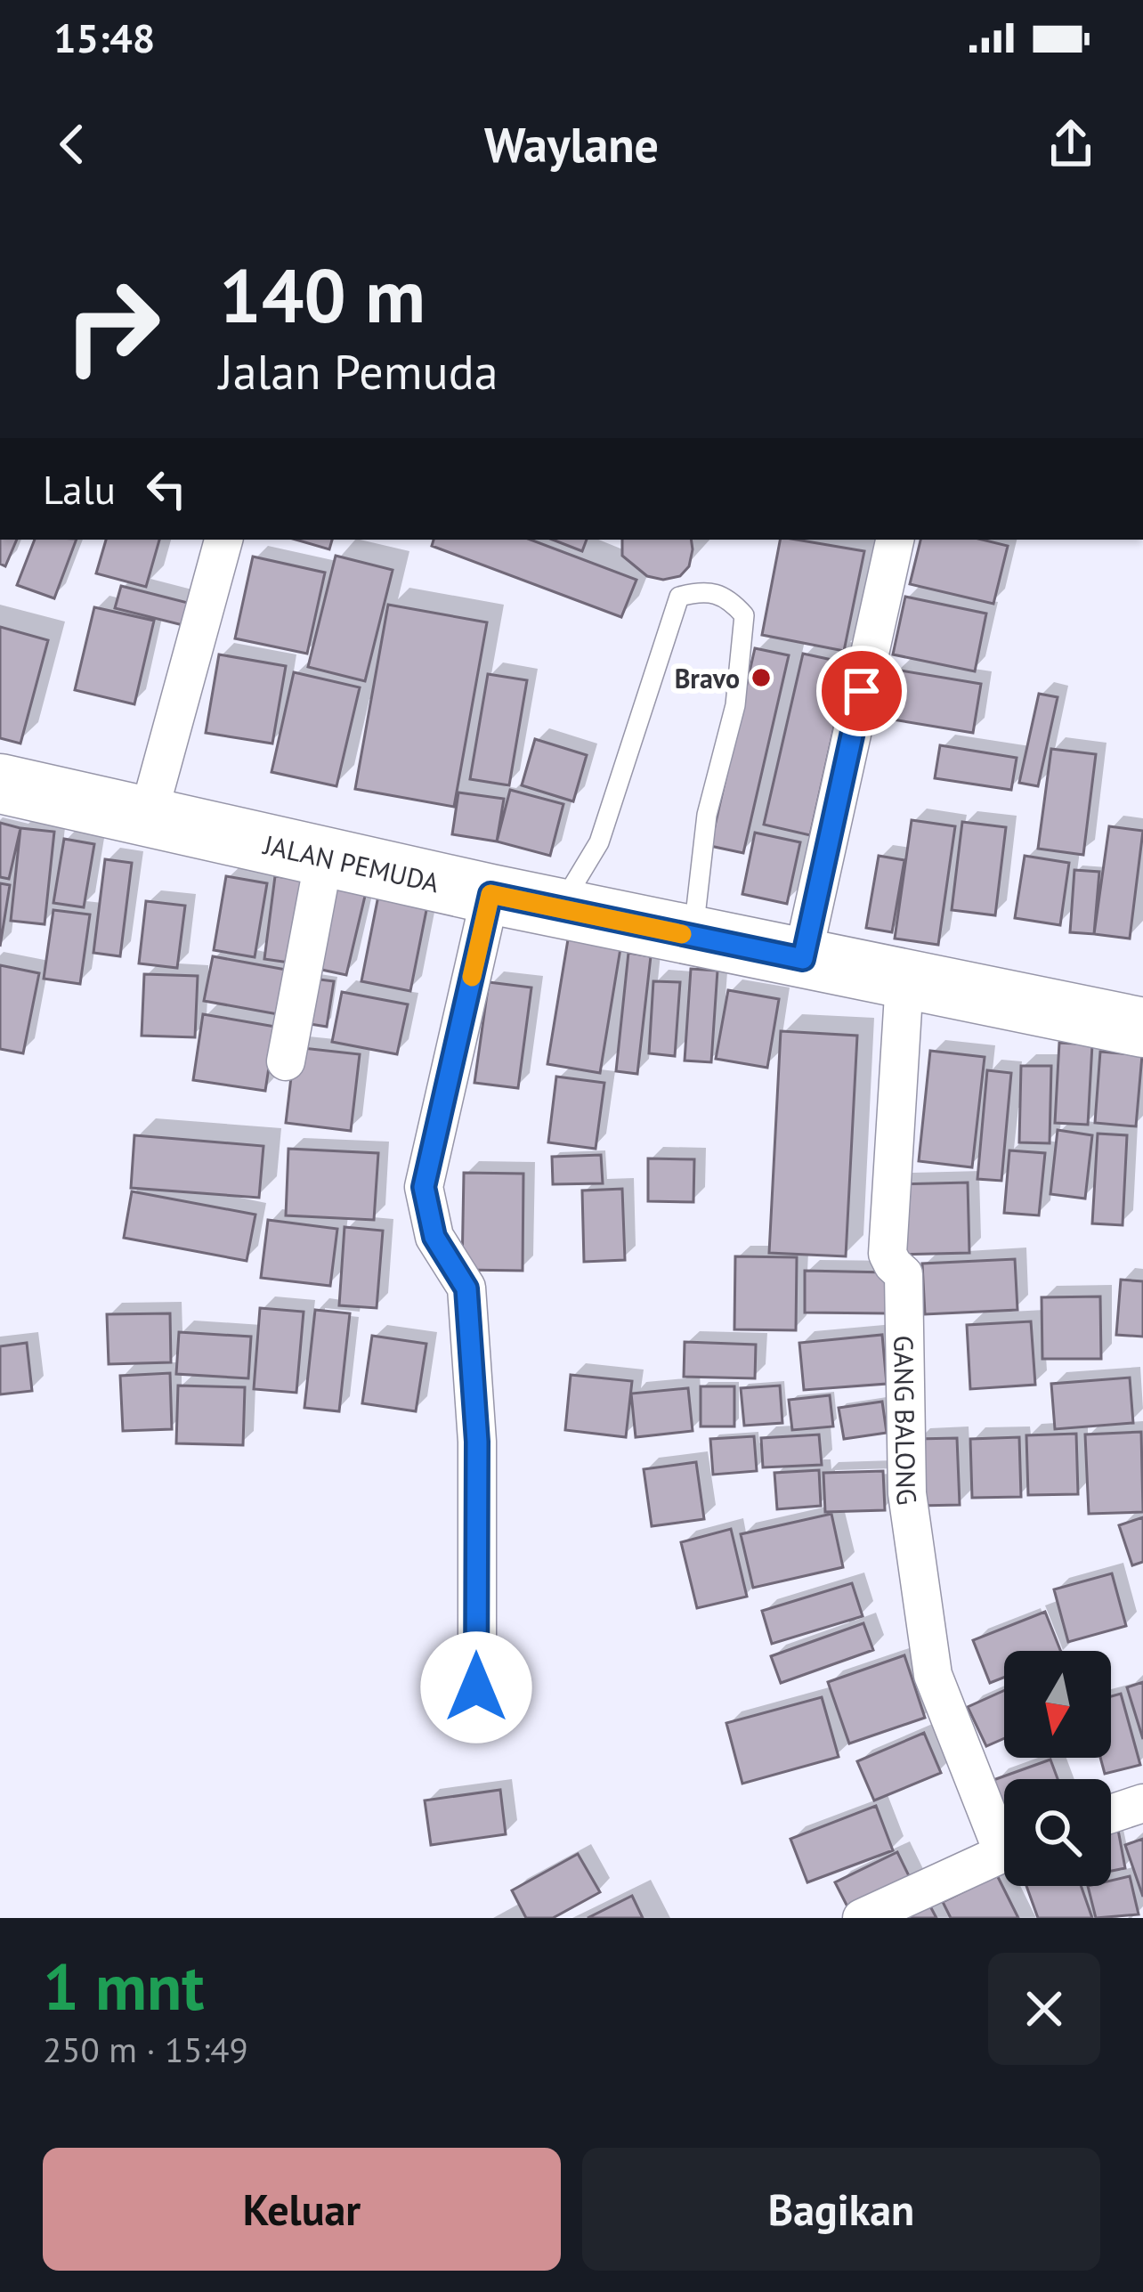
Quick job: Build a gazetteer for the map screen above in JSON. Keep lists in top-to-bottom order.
{
  "streets": {
    "main road": ["JALAN PEMUDA"],
    "street": ["GANG BALONG"]
  },
  "crossings": [
    ["JALAN PEMUDA", "GANG BALONG"]
  ],
  "places": ["Bravo"],
  "north": "bottom",
  "page": {
    "status": "15:48",
    "header": "Waylane",
    "turn": ["140 m", "Jalan Pemuda"],
    "then": "Lalu",
    "heading": ["1 mnt", "250 m · 15:49"],
    "buttons": ["Keluar", "Bagikan"]
  }
}
